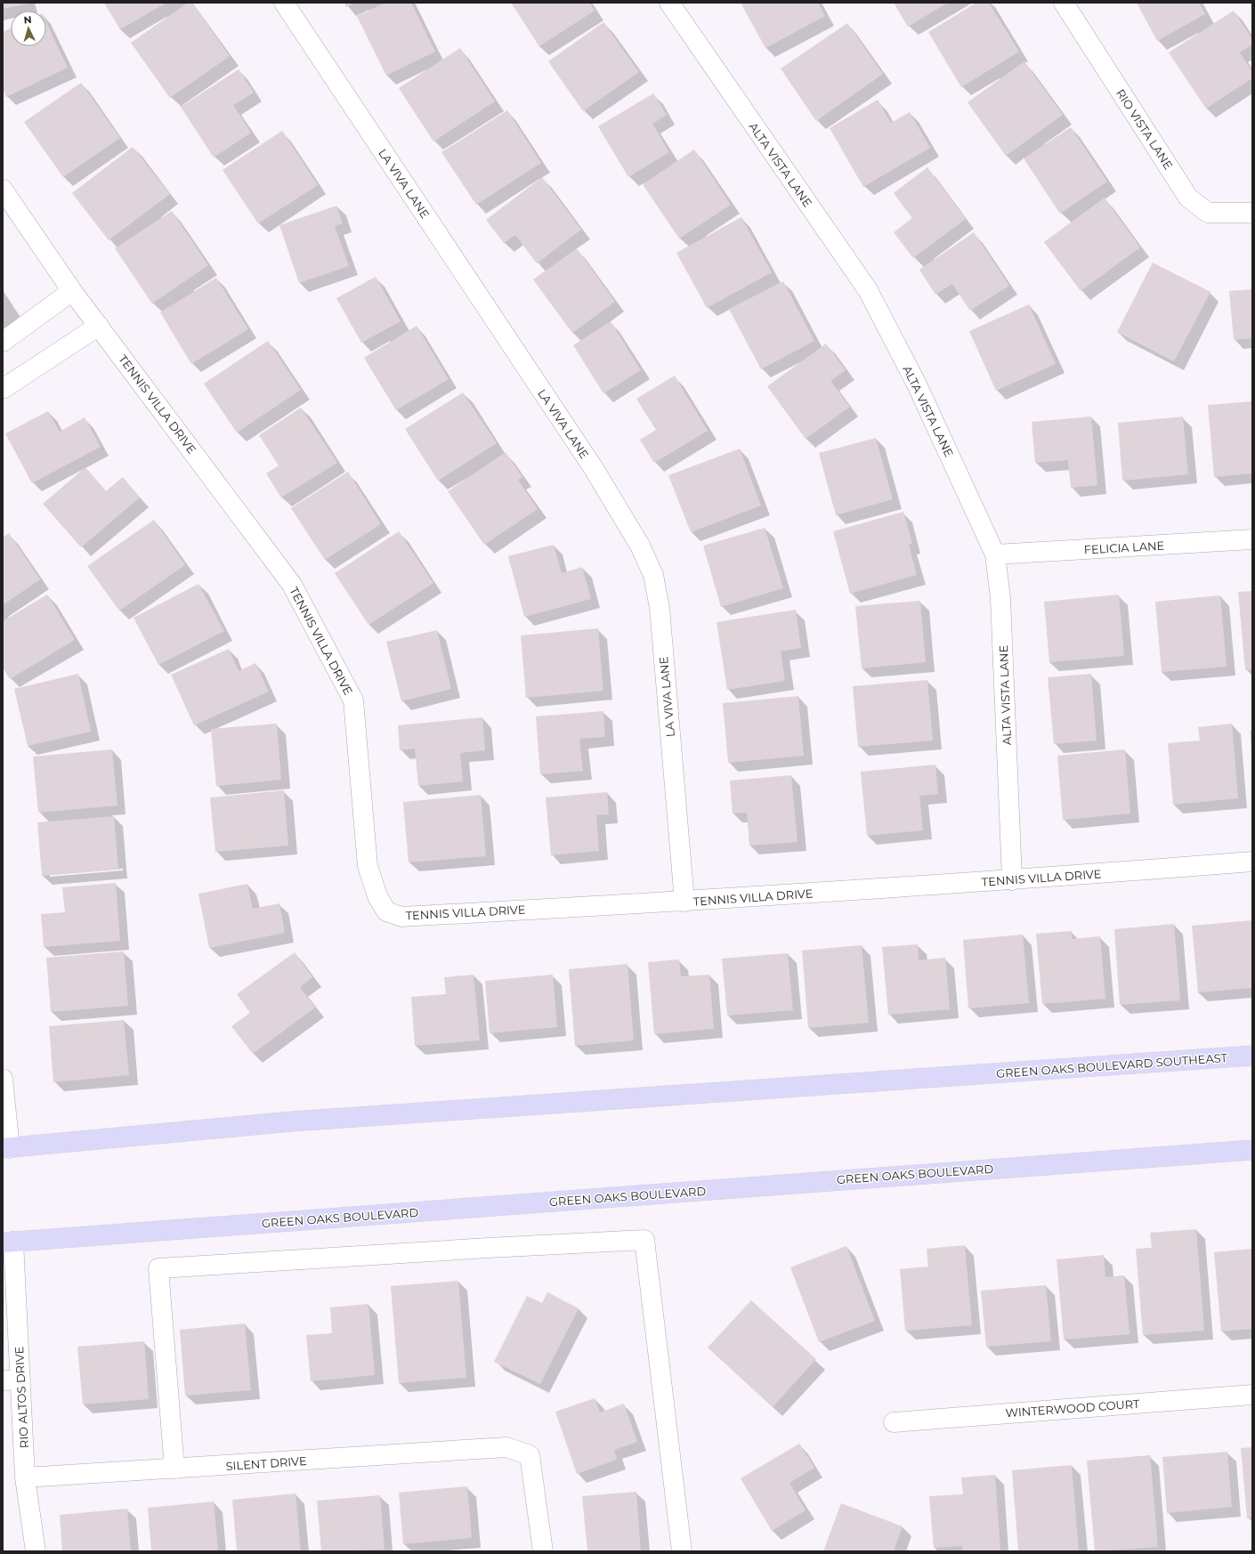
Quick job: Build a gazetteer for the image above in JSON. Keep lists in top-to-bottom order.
{
  "streets": {
    "main road": ["GREEN OAKS BOULEVARD SOUTHEAST", "GREEN OAKS BOULEVARD"],
    "street": [
      "RIO VISTA LANE",
      "ALTA VISTA LANE",
      "LA VIVA LANE",
      "TENNIS VILLA DRIVE",
      "FELICIA LANE",
      "RIO ALTOS DRIVE",
      "WINTERWOOD COURT",
      "SILENT DRIVE"
    ]
  },
  "crossings": [
    ["ALTA VISTA LANE", "TENNIS VILLA DRIVE"],
    ["ALTA VISTA LANE", "FELICIA LANE"],
    ["LA VIVA LANE", "TENNIS VILLA DRIVE"],
    ["GREEN OAKS BOULEVARD", "RIO ALTOS DRIVE"],
    ["RIO ALTOS DRIVE", "SILENT DRIVE"]
  ],
  "north": "top"
}
